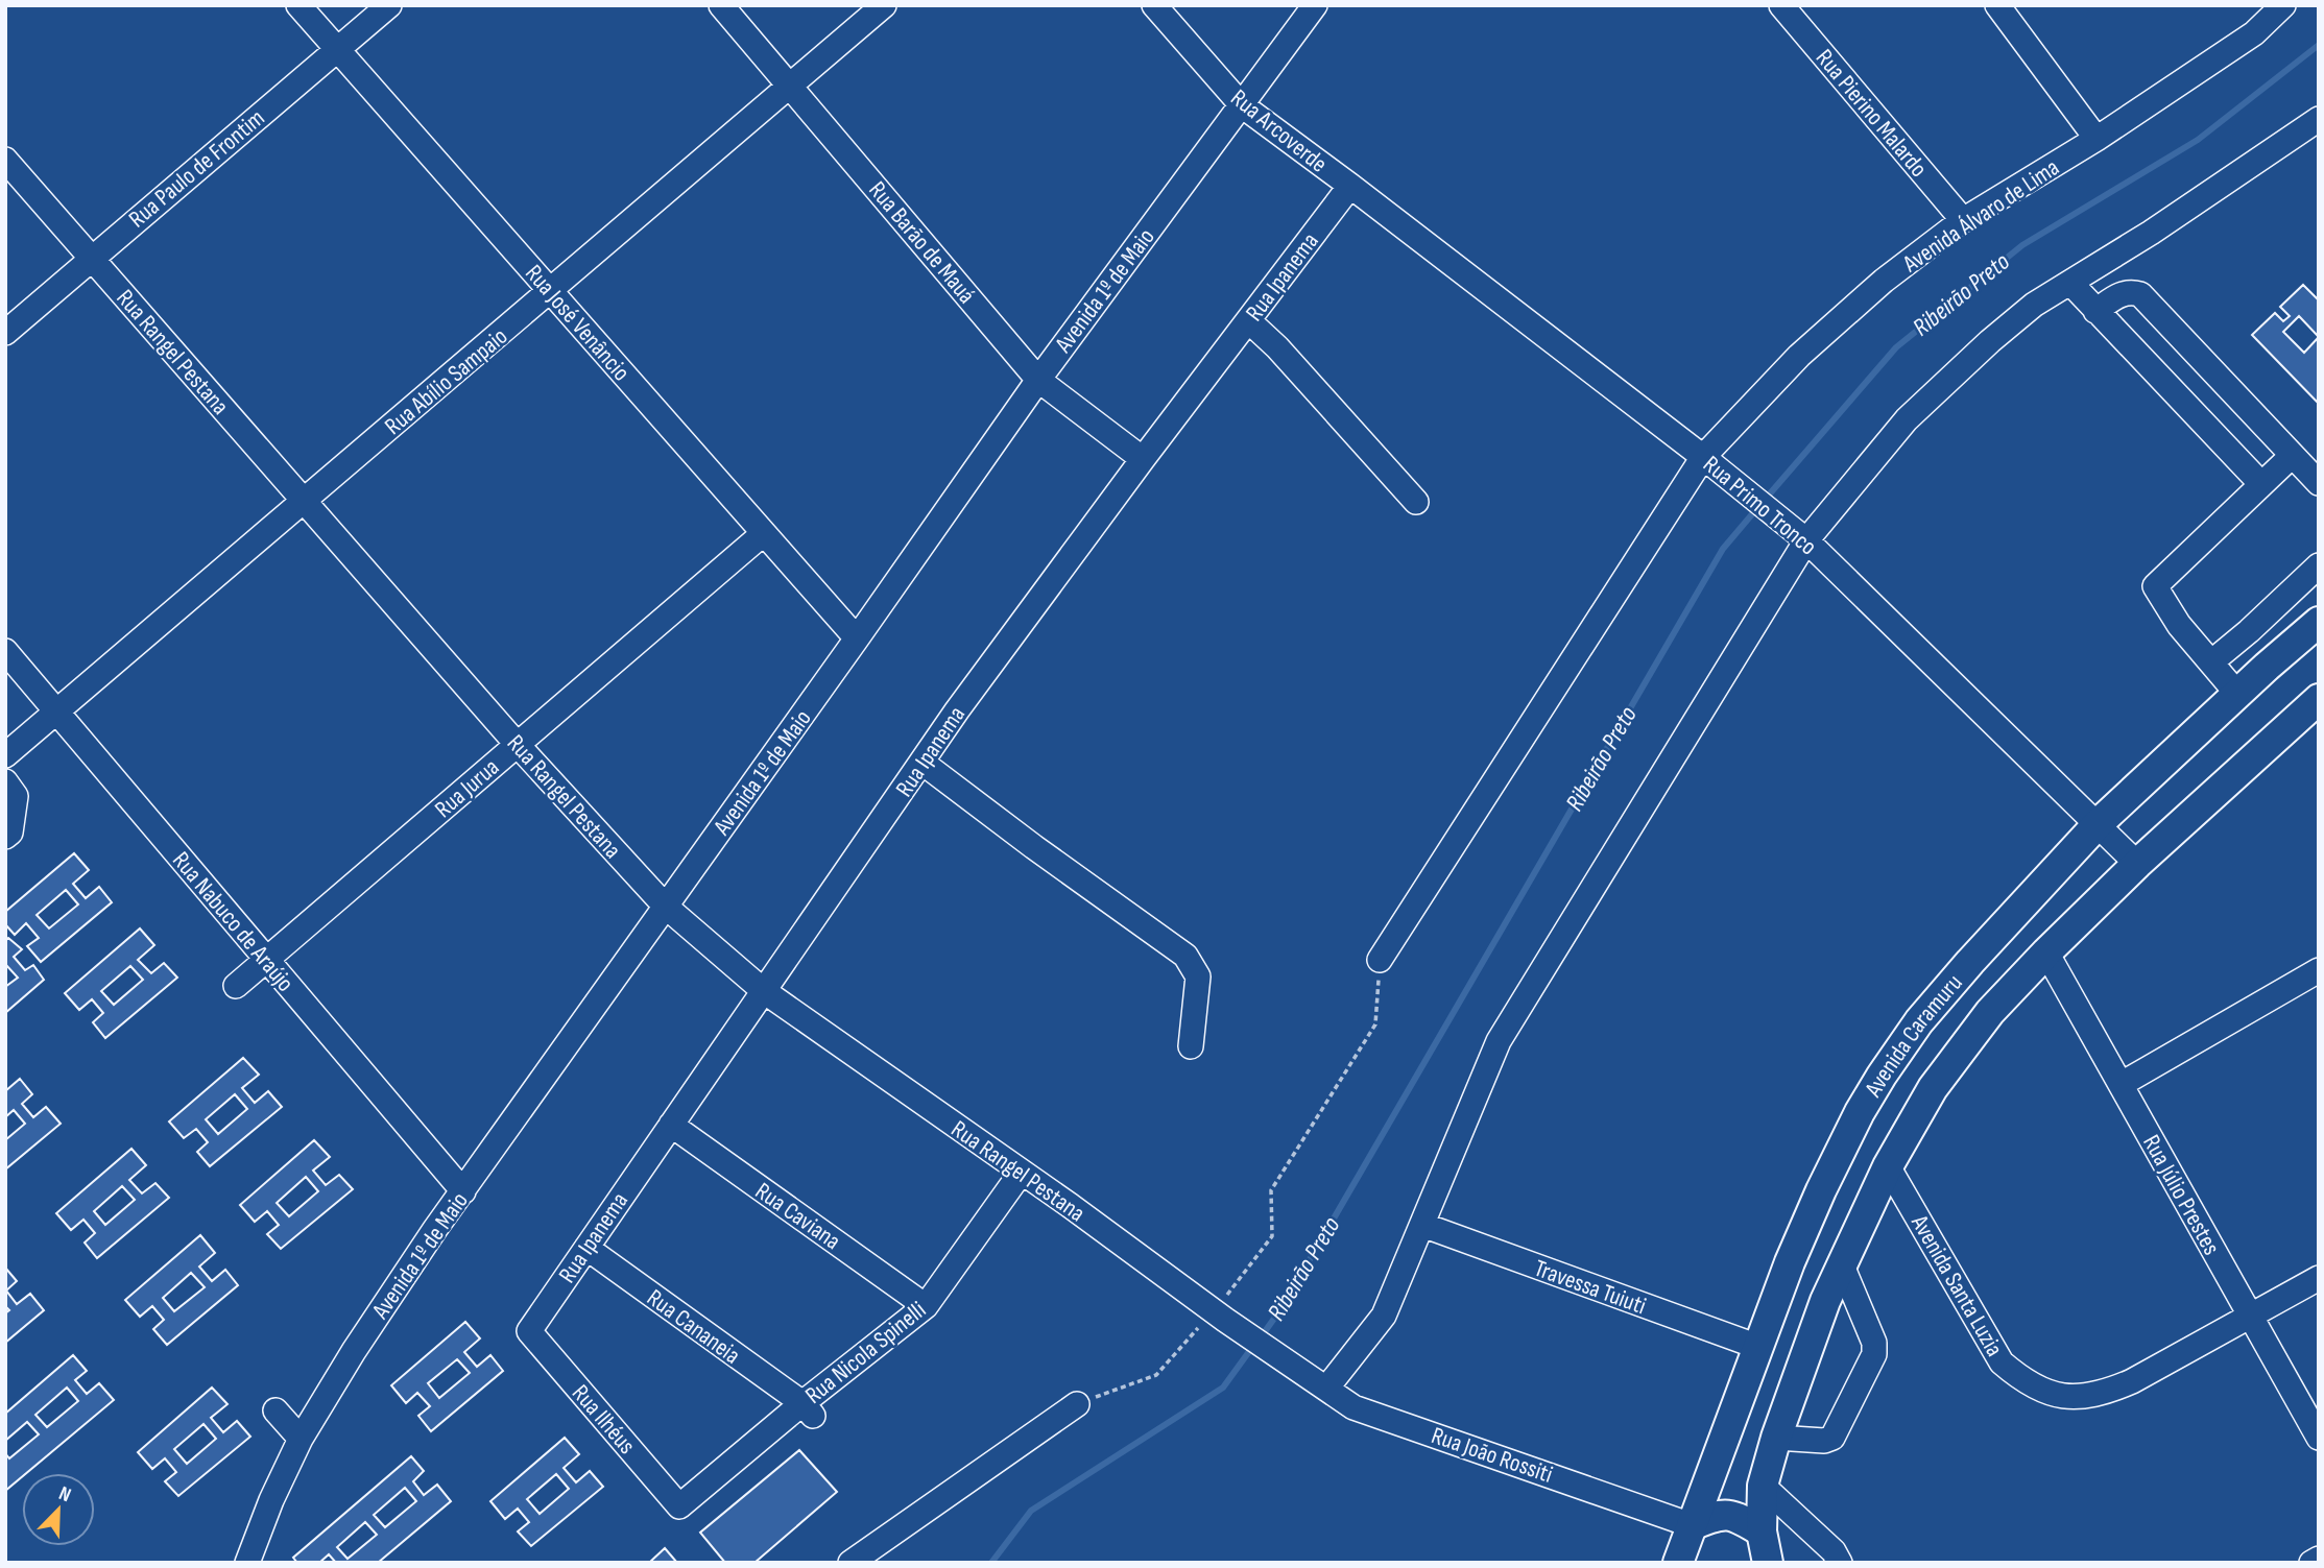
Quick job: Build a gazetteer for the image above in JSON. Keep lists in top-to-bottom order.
{
  "streets": {
    "main road": ["Avenida Caramuru"],
    "street": [
      "Rua Pierino Malardo",
      "Rua Arcoverde",
      "Rua Paulo de Frontim",
      "Avenida Álvaro de Lima",
      "Rua Barão de Mauá",
      "Rua Ipanema",
      "Avenida 1º de Maio",
      "Rua José Venâncio",
      "Rua Rangel Pestana",
      "Rua Abílio Sampaio",
      "Rua Primo Tronco",
      "Rua Jurua",
      "Rua Nabuco de Araújo",
      "Rua Júlio Prestes",
      "Rua Caviana",
      "Avenida Santa Luzia",
      "Travessa Tuiuti",
      "Rua Cananeia",
      "Rua Nicola Spinelli",
      "Rua Ilhéus",
      "Rua João Rossiti"
    ]
  },
  "crossings": [
    ["Rua Pierino Malardo", "Avenida Álvaro de Lima"],
    ["Rua Arcoverde", "Rua Ipanema"],
    ["Rua Arcoverde", "Avenida 1º de Maio"],
    ["Rua Arcoverde", "Rua Primo Tronco"],
    ["Rua Paulo de Frontim", "Rua José Venâncio"],
    ["Rua Paulo de Frontim", "Rua Rangel Pestana"],
    ["Avenida Álvaro de Lima", "Rua Primo Tronco"],
    ["Rua Barão de Mauá", "Rua Ipanema"],
    ["Rua Barão de Mauá", "Avenida 1º de Maio"],
    ["Rua Barão de Mauá", "Rua Abílio Sampaio"],
    ["Rua Ipanema", "Rua Rangel Pestana"],
    ["Rua Ipanema", "Rua Primo Tronco"],
    ["Rua Ipanema", "Rua Caviana"],
    ["Rua Ipanema", "Rua Cananeia"],
    ["Rua Ipanema", "Rua Ilhéus"],
    ["Avenida 1º de Maio", "Rua José Venâncio"],
    ["Avenida 1º de Maio", "Rua Rangel Pestana"],
    ["Avenida 1º de Maio", "Rua Nabuco de Araújo"],
    ["Rua José Venâncio", "Rua Abílio Sampaio"],
    ["Rua José Venâncio", "Rua Jurua"],
    ["Rua Rangel Pestana", "Rua Abílio Sampaio"],
    ["Rua Rangel Pestana", "Rua Jurua"],
    ["Rua Rangel Pestana", "Rua Nicola Spinelli"],
    ["Rua Rangel Pestana", "Rua João Rossiti"],
    ["Rua Abílio Sampaio", "Rua Nabuco de Araújo"],
    ["Rua Primo Tronco", "Avenida Caramuru"],
    ["Rua Jurua", "Rua Nabuco de Araújo"],
    ["Avenida Caramuru", "Rua Júlio Prestes"],
    ["Avenida Caramuru", "Avenida Santa Luzia"],
    ["Avenida Caramuru", "Travessa Tuiuti"],
    ["Avenida Caramuru", "Rua João Rossiti"],
    ["Rua Júlio Prestes", "Avenida Santa Luzia"],
    ["Rua Caviana", "Rua Nicola Spinelli"],
    ["Rua Cananeia", "Rua Nicola Spinelli"],
    ["Rua Nicola Spinelli", "Rua Ilhéus"]
  ],
  "water": ["Ribeirão Preto"],
  "north": "top right"
}
